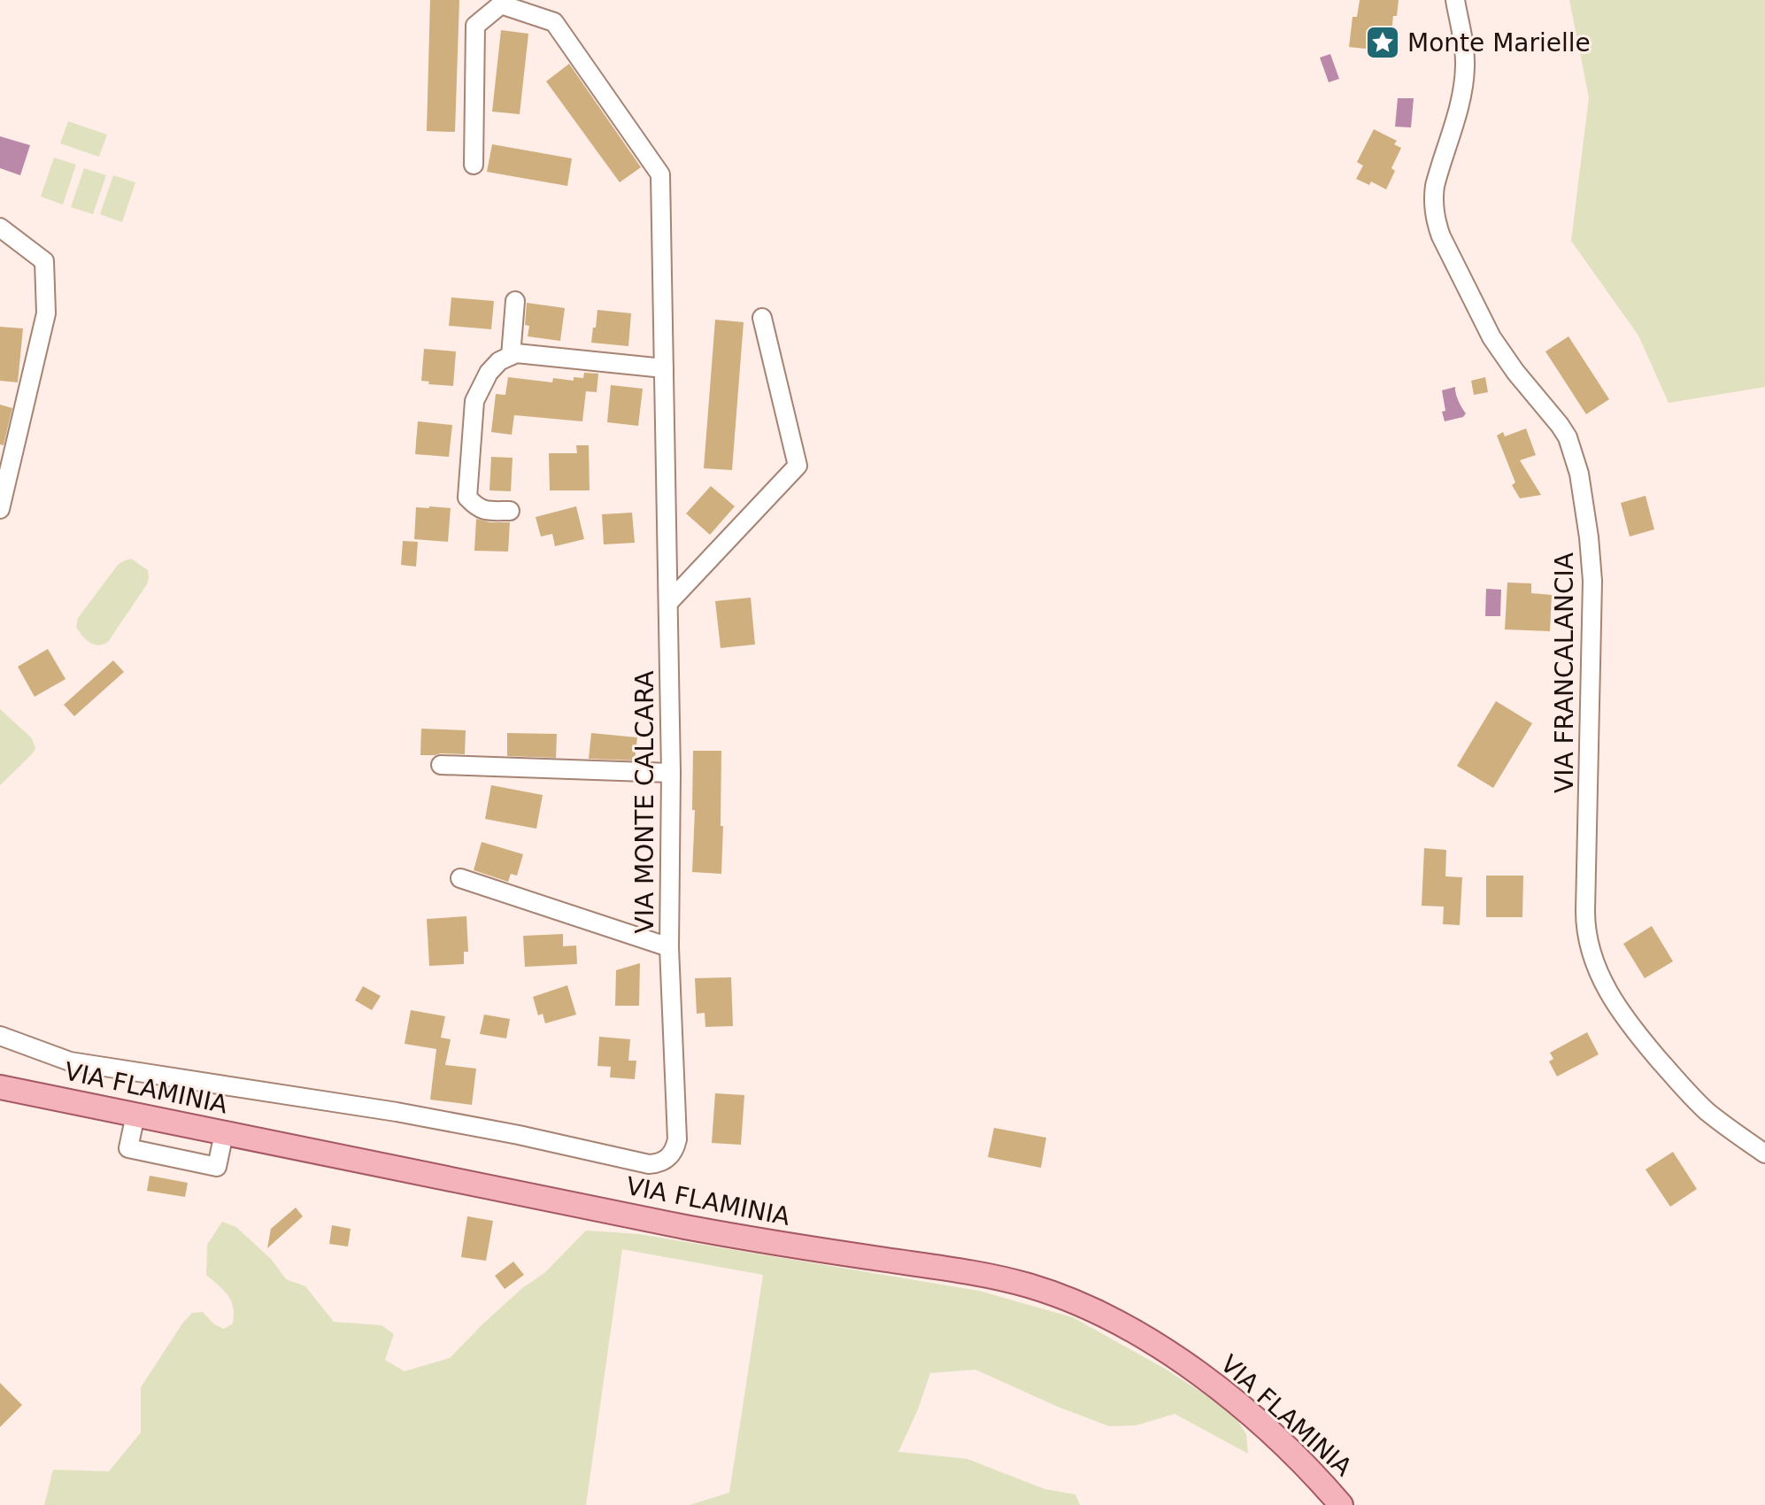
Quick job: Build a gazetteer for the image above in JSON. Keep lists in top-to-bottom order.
{
  "streets": {
    "main road": ["VIA FLAMINIA"],
    "street": ["VIA FRANCALANCIA", "VIA MONTE CALCARA"]
  },
  "places": {
    "place": ["Monte Marielle"]
  }
}
